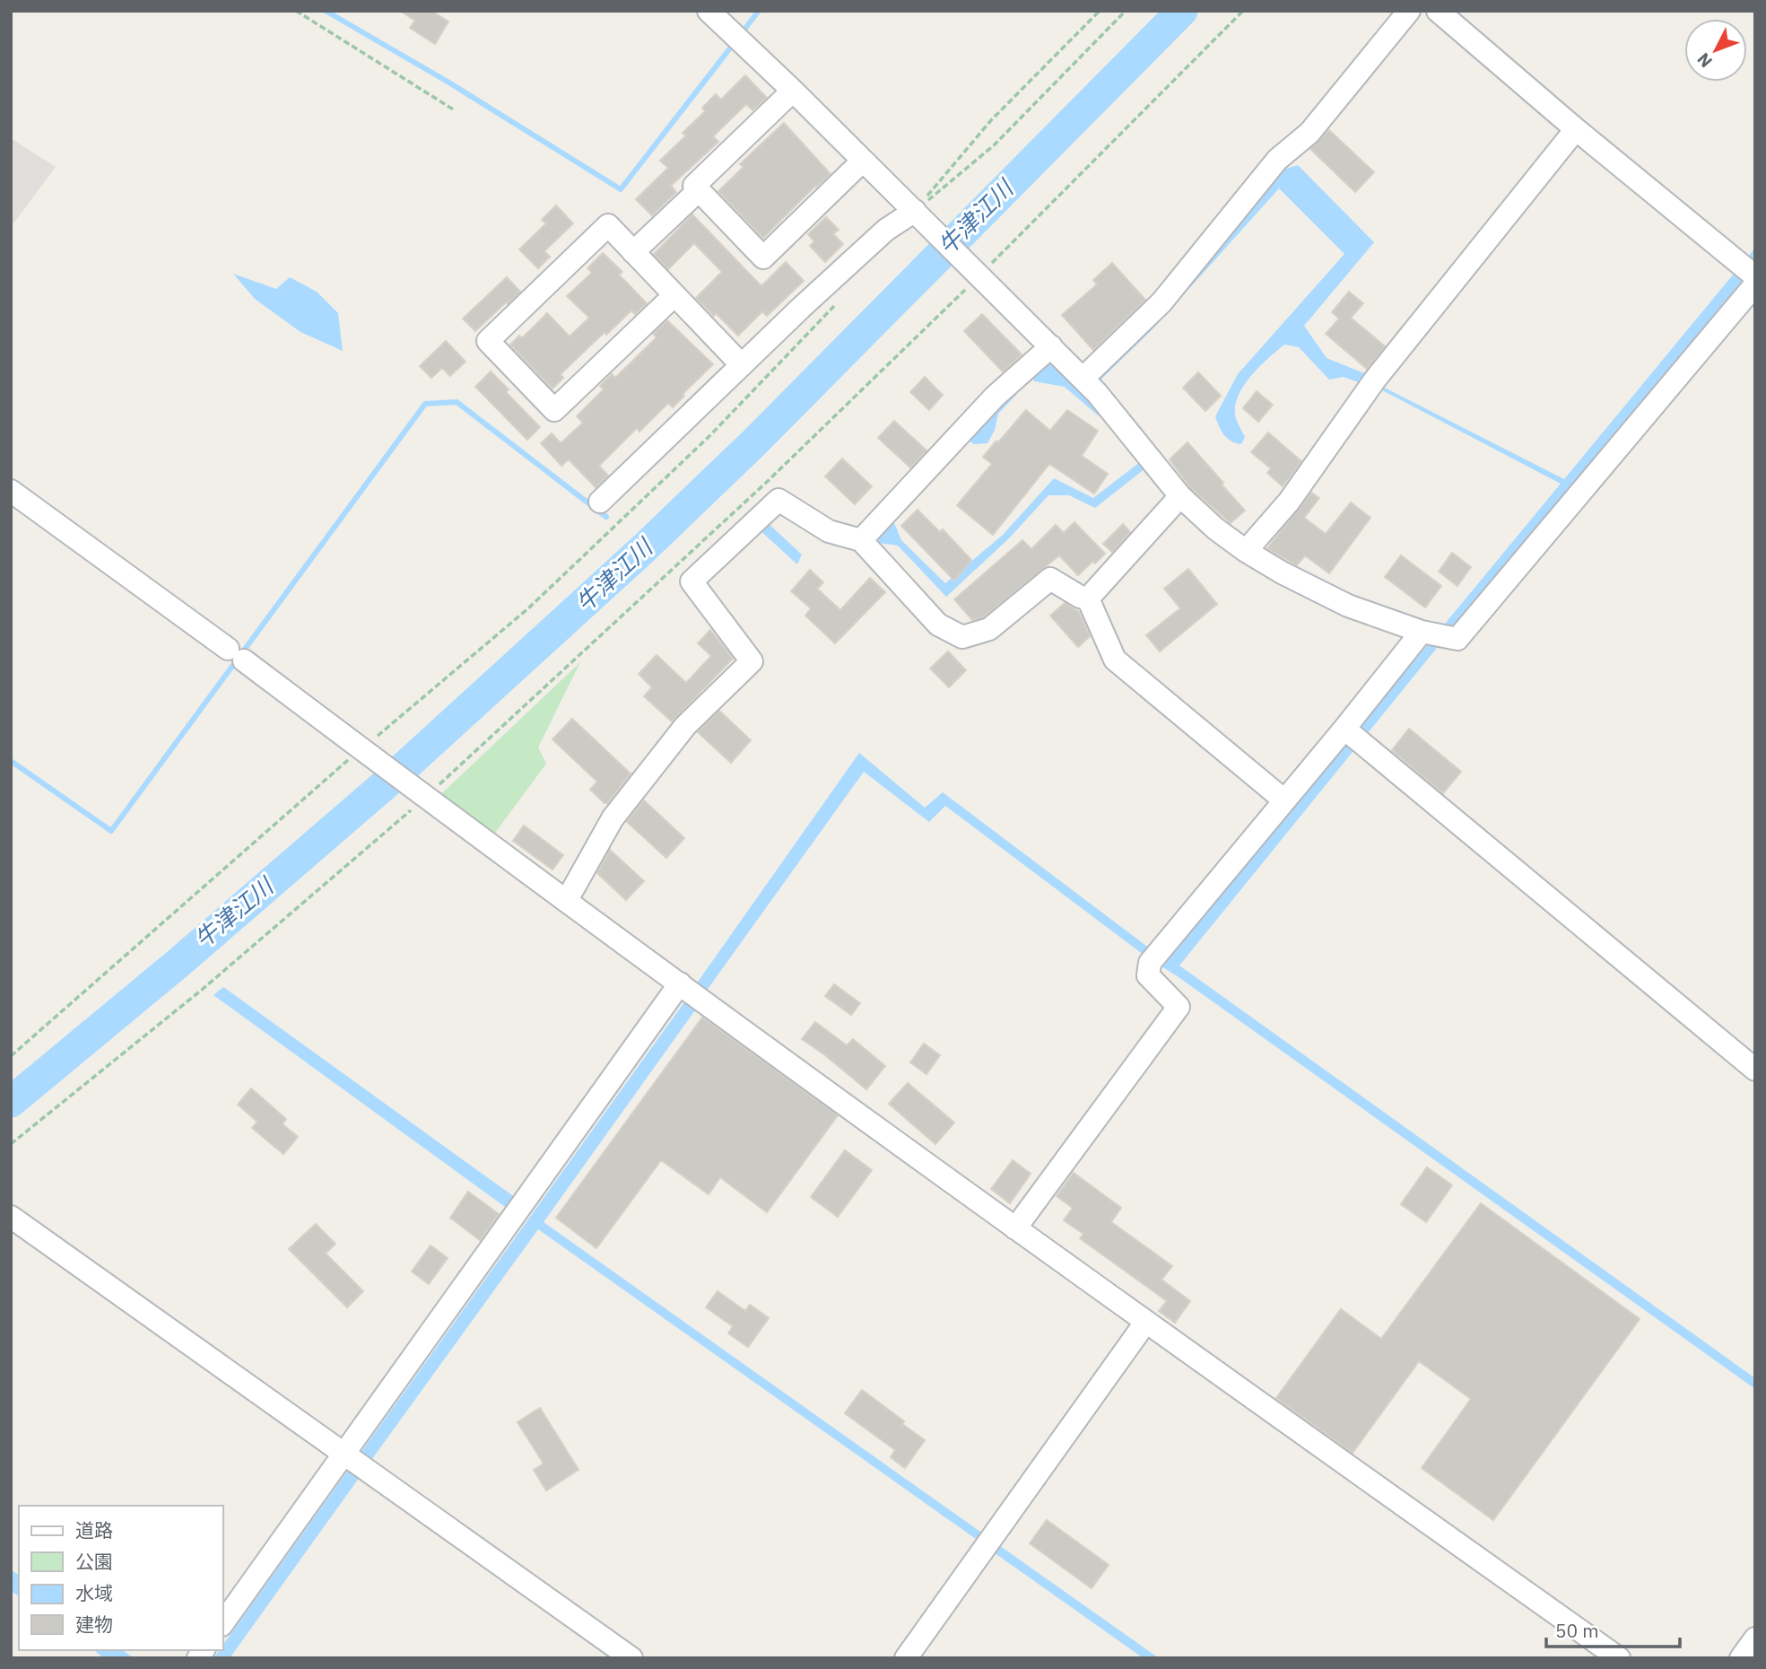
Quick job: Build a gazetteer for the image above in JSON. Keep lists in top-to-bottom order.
{
  "water": ["牛津江川"],
  "legend": [
    "道路",
    "公園",
    "水域",
    "建物"
  ],
  "scale_bar": "50 m",
  "north": "bottom left"
}
